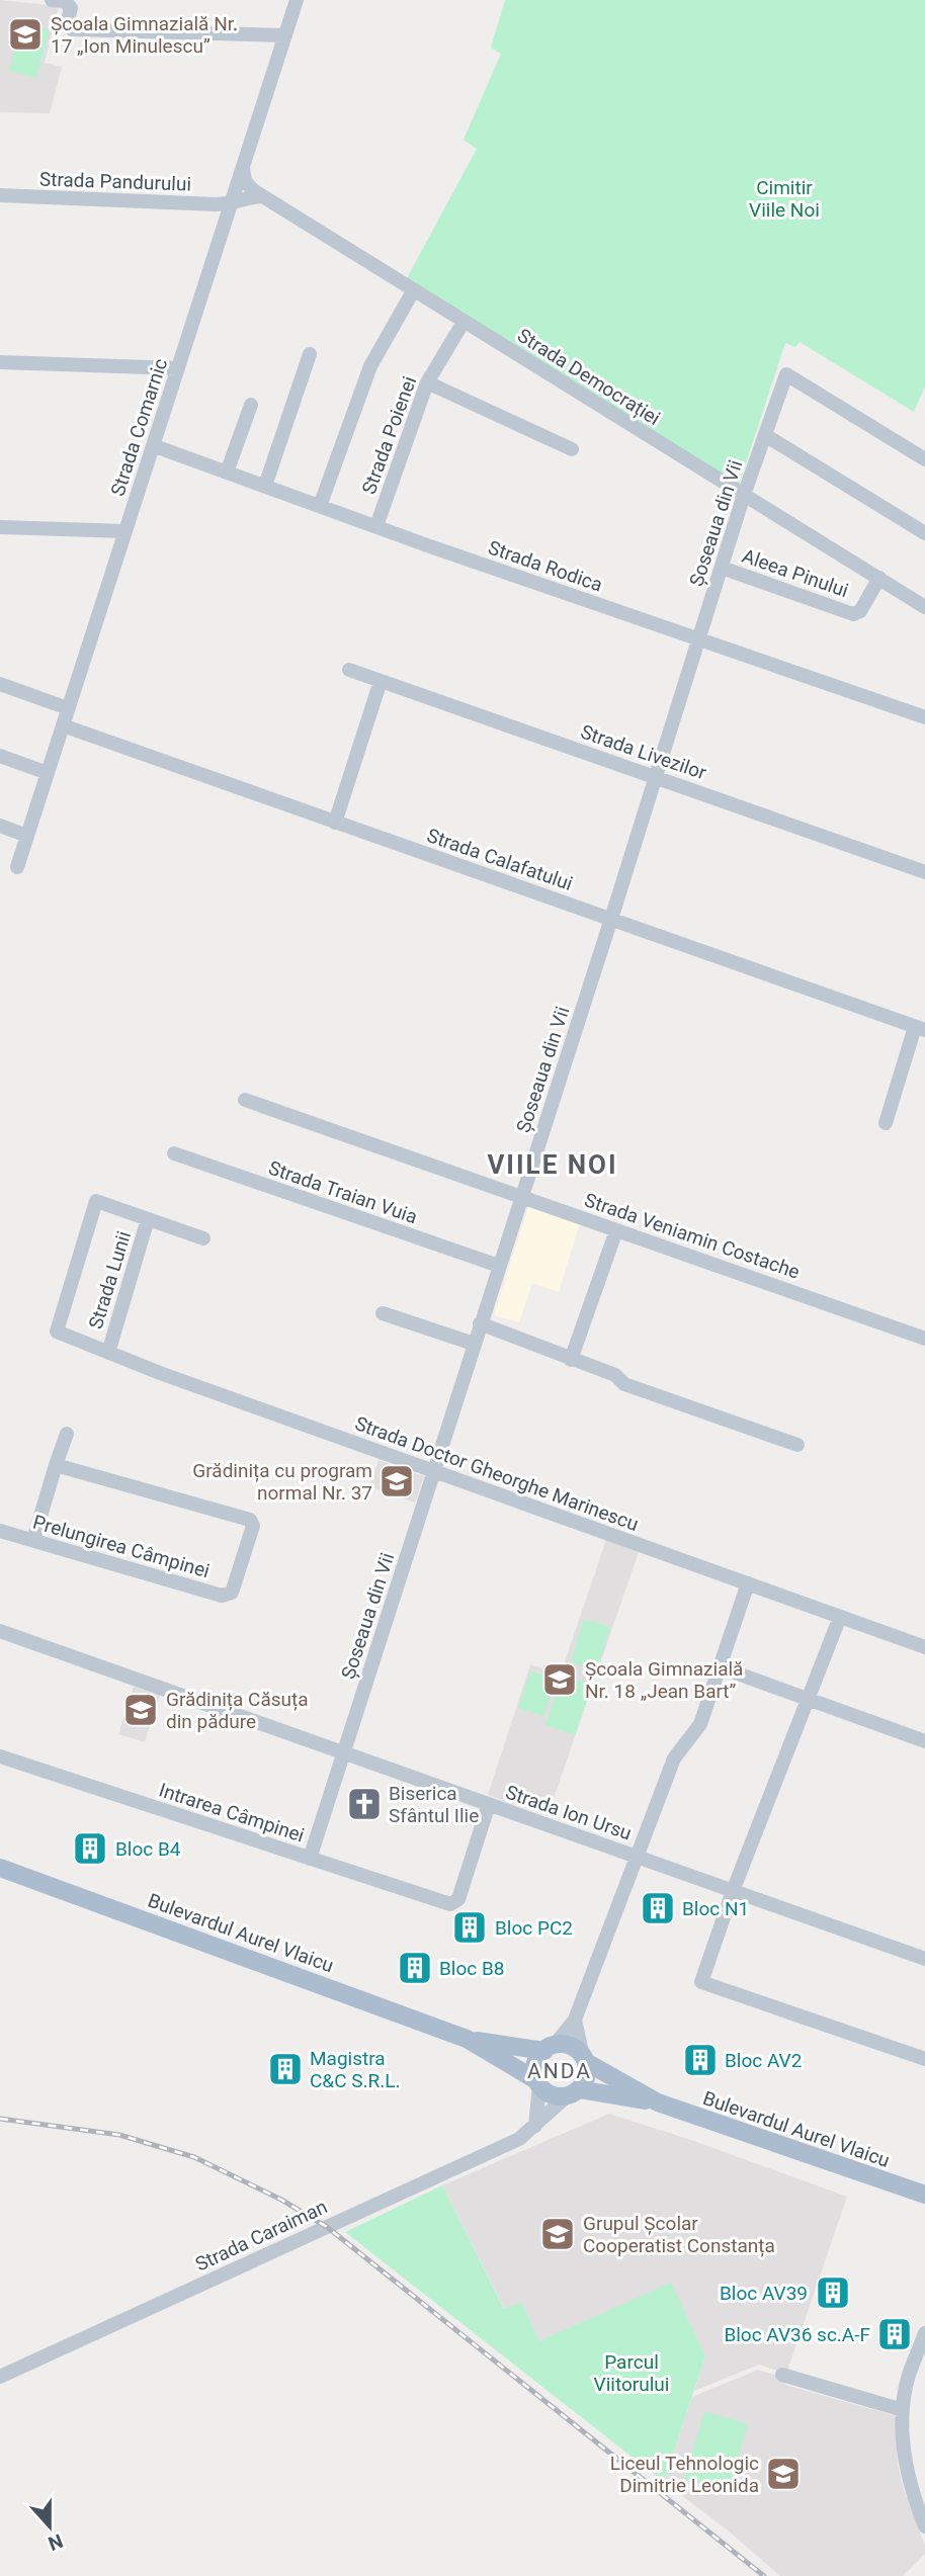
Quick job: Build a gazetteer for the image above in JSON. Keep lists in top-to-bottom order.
{
  "streets": {
    "main road": ["Bulevardul Aurel Vlaicu"],
    "street": [
      "Strada Pandurului",
      "Strada Democrației",
      "Strada Comarnic",
      "Strada Poienei",
      "Șoseaua din Vii",
      "Strada Rodica",
      "Aleea Pinului",
      "Strada Livezilor",
      "Strada Calafatului",
      "Strada Traian Vuia",
      "Strada Veniamin Costache",
      "Strada Lunii",
      "Strada Doctor Gheorghe Marinescu",
      "Prelungirea Câmpinei",
      "Intrarea Câmpinei",
      "Strada Ion Ursu",
      "Strada Caraiman"
    ]
  },
  "crossings": [
    ["Strada Pandurului", "Strada Comarnic"],
    ["Strada Democrației", "Strada Poienei"],
    ["Strada Democrației", "Șoseaua din Vii"],
    ["Strada Democrației", "Aleea Pinului"],
    ["Strada Comarnic", "Strada Rodica"],
    ["Strada Comarnic", "Strada Calafatului"],
    ["Strada Poienei", "Strada Rodica"],
    ["Șoseaua din Vii", "Strada Rodica"],
    ["Șoseaua din Vii", "Aleea Pinului"],
    ["Șoseaua din Vii", "Strada Livezilor"],
    ["Șoseaua din Vii", "Strada Calafatului"],
    ["Șoseaua din Vii", "Strada Traian Vuia"],
    ["Șoseaua din Vii", "Strada Veniamin Costache"],
    ["Șoseaua din Vii", "Strada Doctor Gheorghe Marinescu"],
    ["Șoseaua din Vii", "Intrarea Câmpinei"],
    ["Șoseaua din Vii", "Strada Ion Ursu"],
    ["Strada Lunii", "Strada Doctor Gheorghe Marinescu"],
    ["Intrarea Câmpinei", "Strada Ion Ursu"],
    ["Bulevardul Aurel Vlaicu", "Strada Caraiman"]
  ],
  "districts": ["VIILE NOI", "ANDA"],
  "parks": ["Cimitir Viile Noi", "Parcul Viitorului"],
  "places": {
    "school or university": [
      "Școala Gimnazială Nr. 17 „Ion Minulescu”",
      "Grădinița cu program normal Nr. 37",
      "Școala Gimnazială Nr. 18 „Jean Bart”",
      "Grădinița Căsuța din pădure",
      "Grupul Școlar Cooperatist Constanța",
      "Liceul Tehnologic Dimitrie Leonida"
    ],
    "church": ["Biserica Sfântul Ilie"],
    "building": [
      "Bloc B4",
      "Bloc N1",
      "Bloc PC2",
      "Bloc B8",
      "Bloc AV2",
      "Magistra C&C S.R.L.",
      "Bloc AV39",
      "Bloc AV36 sc.A-F"
    ]
  },
  "north": "bottom"
}
